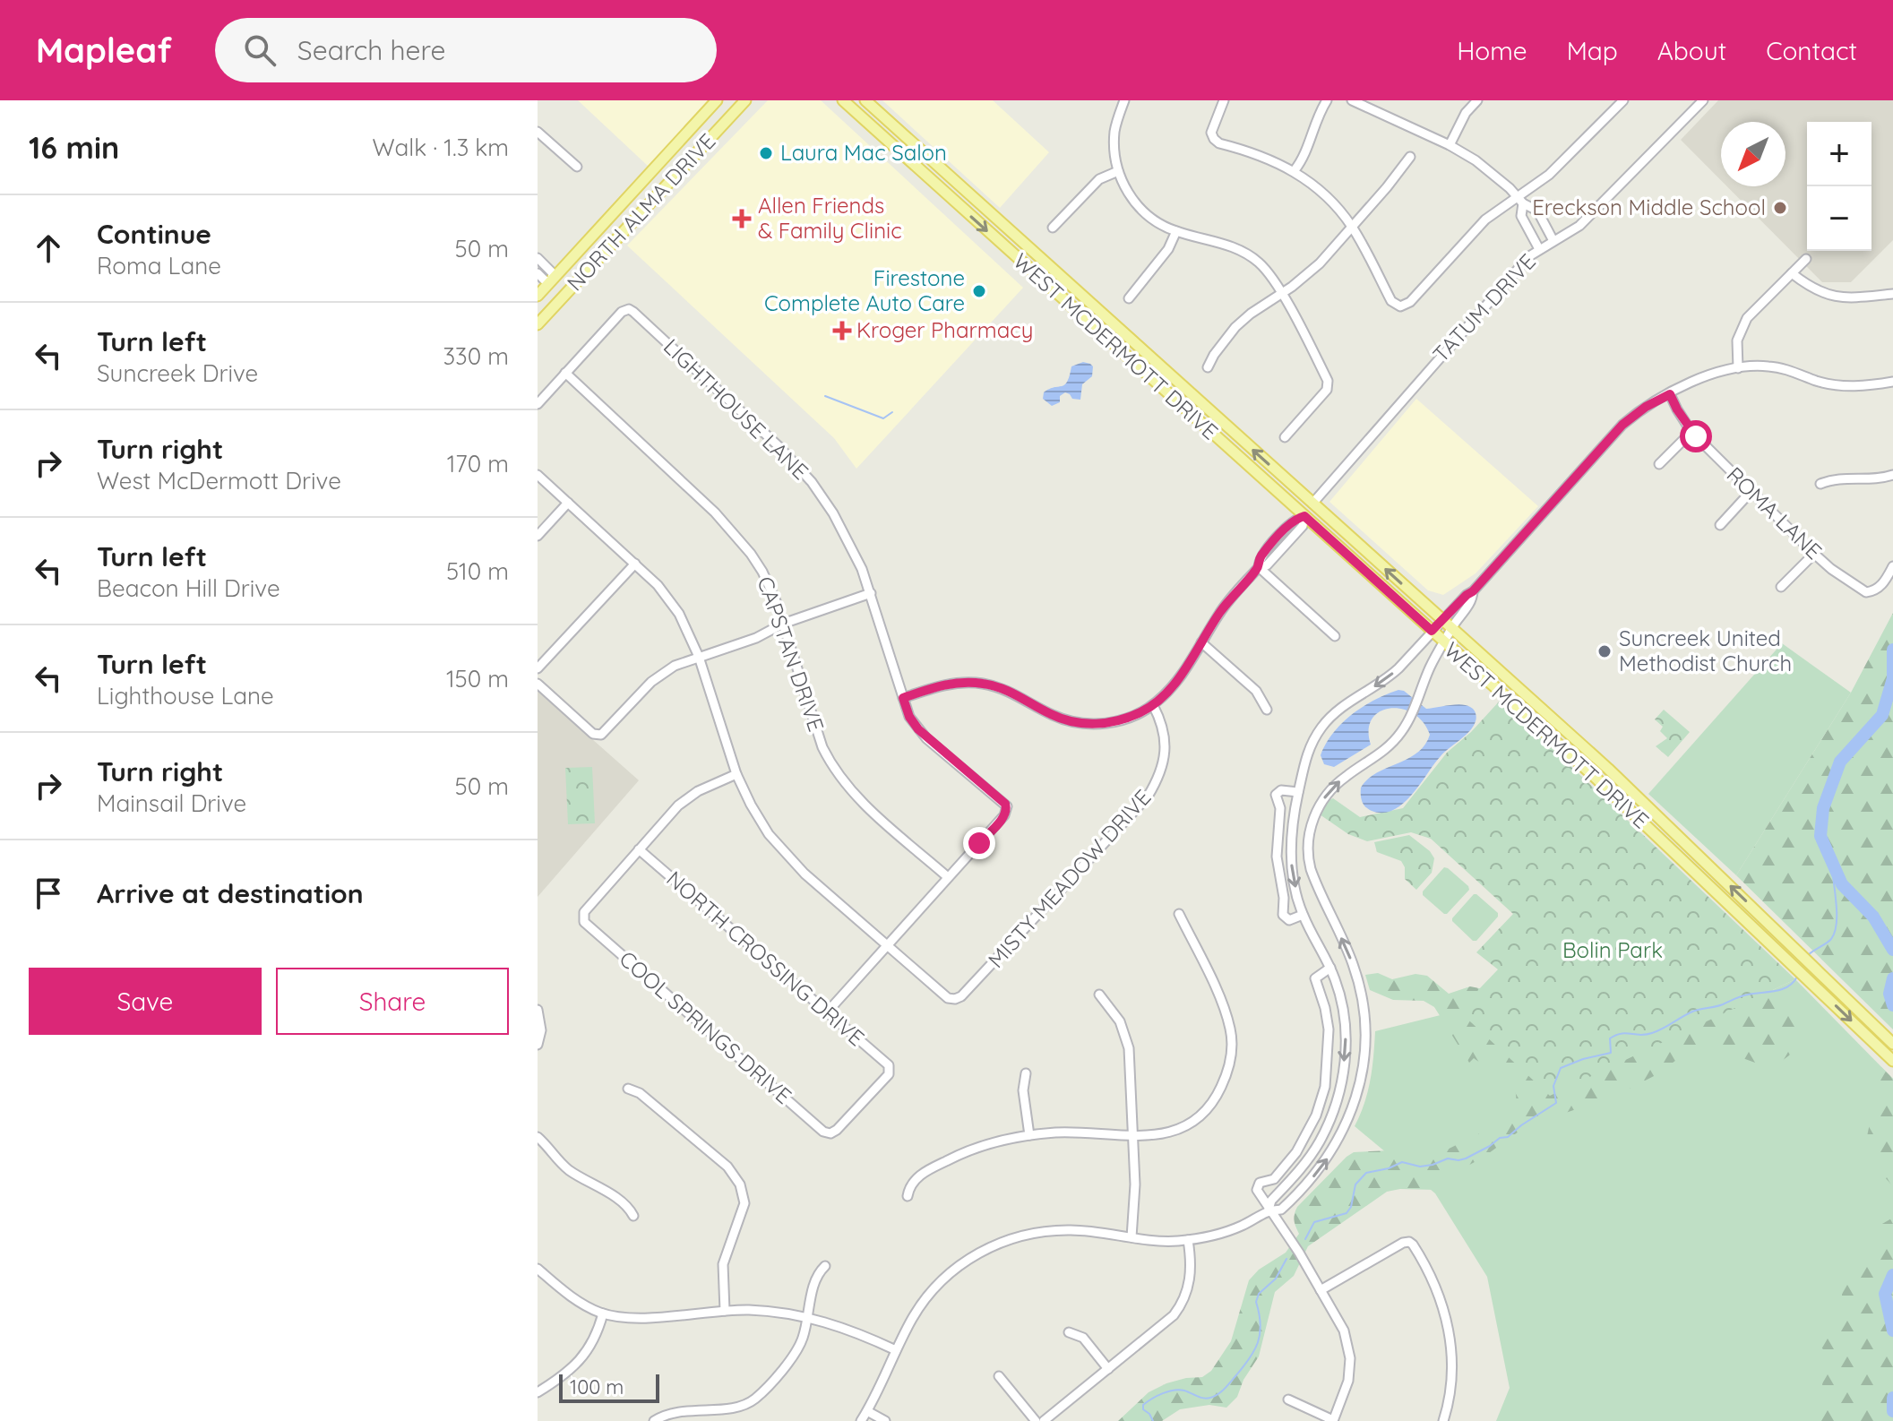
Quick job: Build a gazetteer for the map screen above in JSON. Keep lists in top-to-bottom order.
{
  "streets": {
    "main road": ["NORTH ALMA DRIVE", "WEST MCDERMOTT DRIVE"],
    "street": [
      "TATUM DRIVE",
      "LIGHTHOUSE LANE",
      "ROMA LANE",
      "CAPSTAN DRIVE",
      "MISTY MEADOW DRIVE",
      "NORTH CROSSING DRIVE",
      "COOL SPRINGS DRIVE"
    ]
  },
  "crossings": [
    ["TATUM DRIVE", "WEST MCDERMOTT DRIVE"],
    ["LIGHTHOUSE LANE", "CAPSTAN DRIVE"],
    ["NORTH CROSSING DRIVE", "COOL SPRINGS DRIVE"]
  ],
  "parks": ["Bolin Park"],
  "places": {
    "other": [
      "Laura Mac Salon",
      "Ereckson Middle School",
      "Firestone Complete Auto Care",
      "Suncreek United Methodist Church"
    ],
    "health": ["Allen Friends & Family Clinic", "Kroger Pharmacy"]
  },
  "scale_bar": "100 m",
  "north": "bottom left",
  "page": {
    "header": "Mapleaf",
    "search": "Search here",
    "nav": [
      "Home",
      "Map",
      "About",
      "Contact"
    ],
    "heading": ["16 min", "Walk · 1.3 km"],
    "map_buttons": ["+", "−"],
    "list": [
      ["Continue", "Roma Lane", "50 m"],
      ["Turn left", "Suncreek Drive", "330 m"],
      ["Turn right", "West McDermott Drive", "170 m"],
      ["Turn left", "Beacon Hill Drive", "510 m"],
      ["Turn left", "Lighthouse Lane", "150 m"],
      ["Turn right", "Mainsail Drive", "50 m"],
      "Arrive at destination"
    ],
    "buttons": ["Save", "Share"],
    "scale": "100 m"
  }
}
